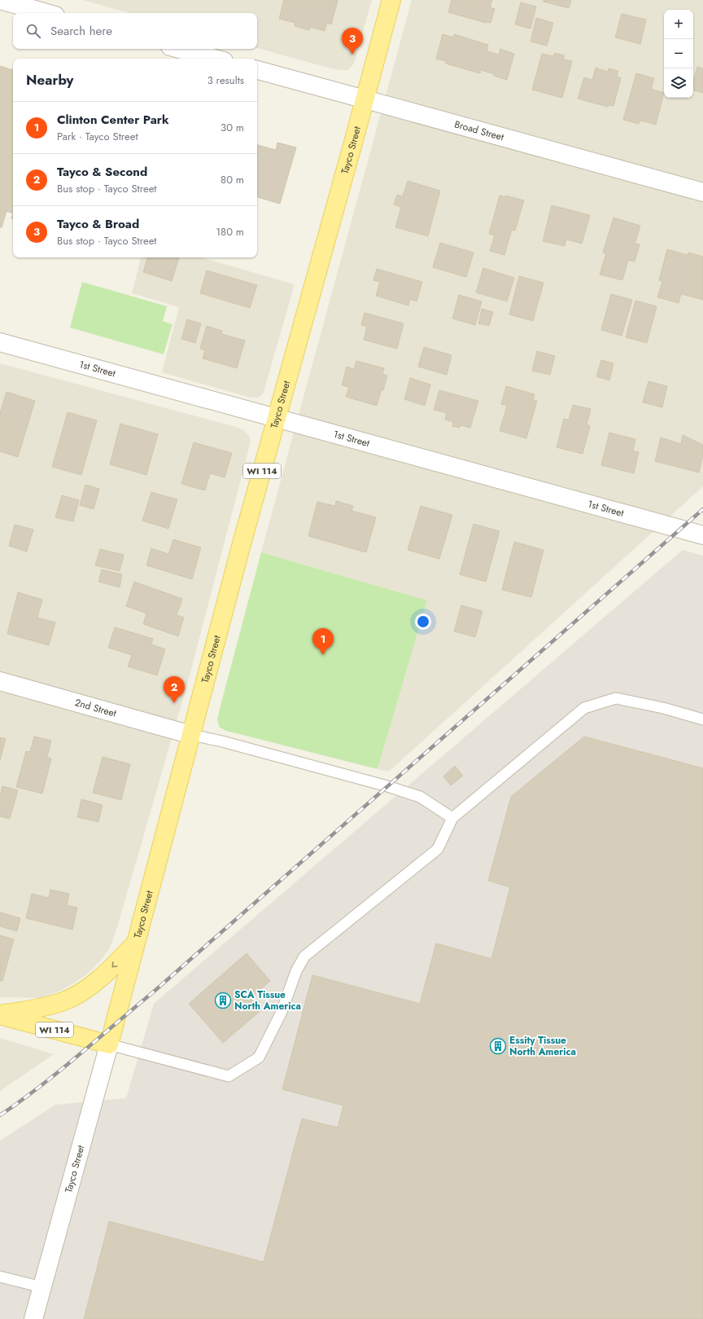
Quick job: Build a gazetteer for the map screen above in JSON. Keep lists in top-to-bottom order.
{
  "streets": {
    "main road": ["Tayco Street", "WI 114"],
    "street": ["Broad Street", "1st Street", "2nd Street"]
  },
  "crossings": [
    ["Broad Street", "Tayco Street"],
    ["Tayco Street", "1st Street"],
    ["Tayco Street", "WI 114"],
    ["Tayco Street", "2nd Street"]
  ],
  "places": {
    "building": ["SCA Tissue North America", "Essity Tissue North America"]
  },
  "page": {
    "map_buttons": ["+", "−"],
    "search": "Search here",
    "pins": ["3", "1", "2"],
    "heading": ["Nearby", "3 results"],
    "list": [
      {
        "mark": "1",
        "name": "Clinton Center Park",
        "note": "Park · Tayco Street",
        "value": "30 m"
      },
      {
        "mark": "2",
        "name": "Tayco & Second",
        "note": "Bus stop · Tayco Street",
        "value": "80 m"
      },
      {
        "mark": "3",
        "name": "Tayco & Broad",
        "note": "Bus stop · Tayco Street",
        "value": "180 m"
      }
    ]
  }
}
